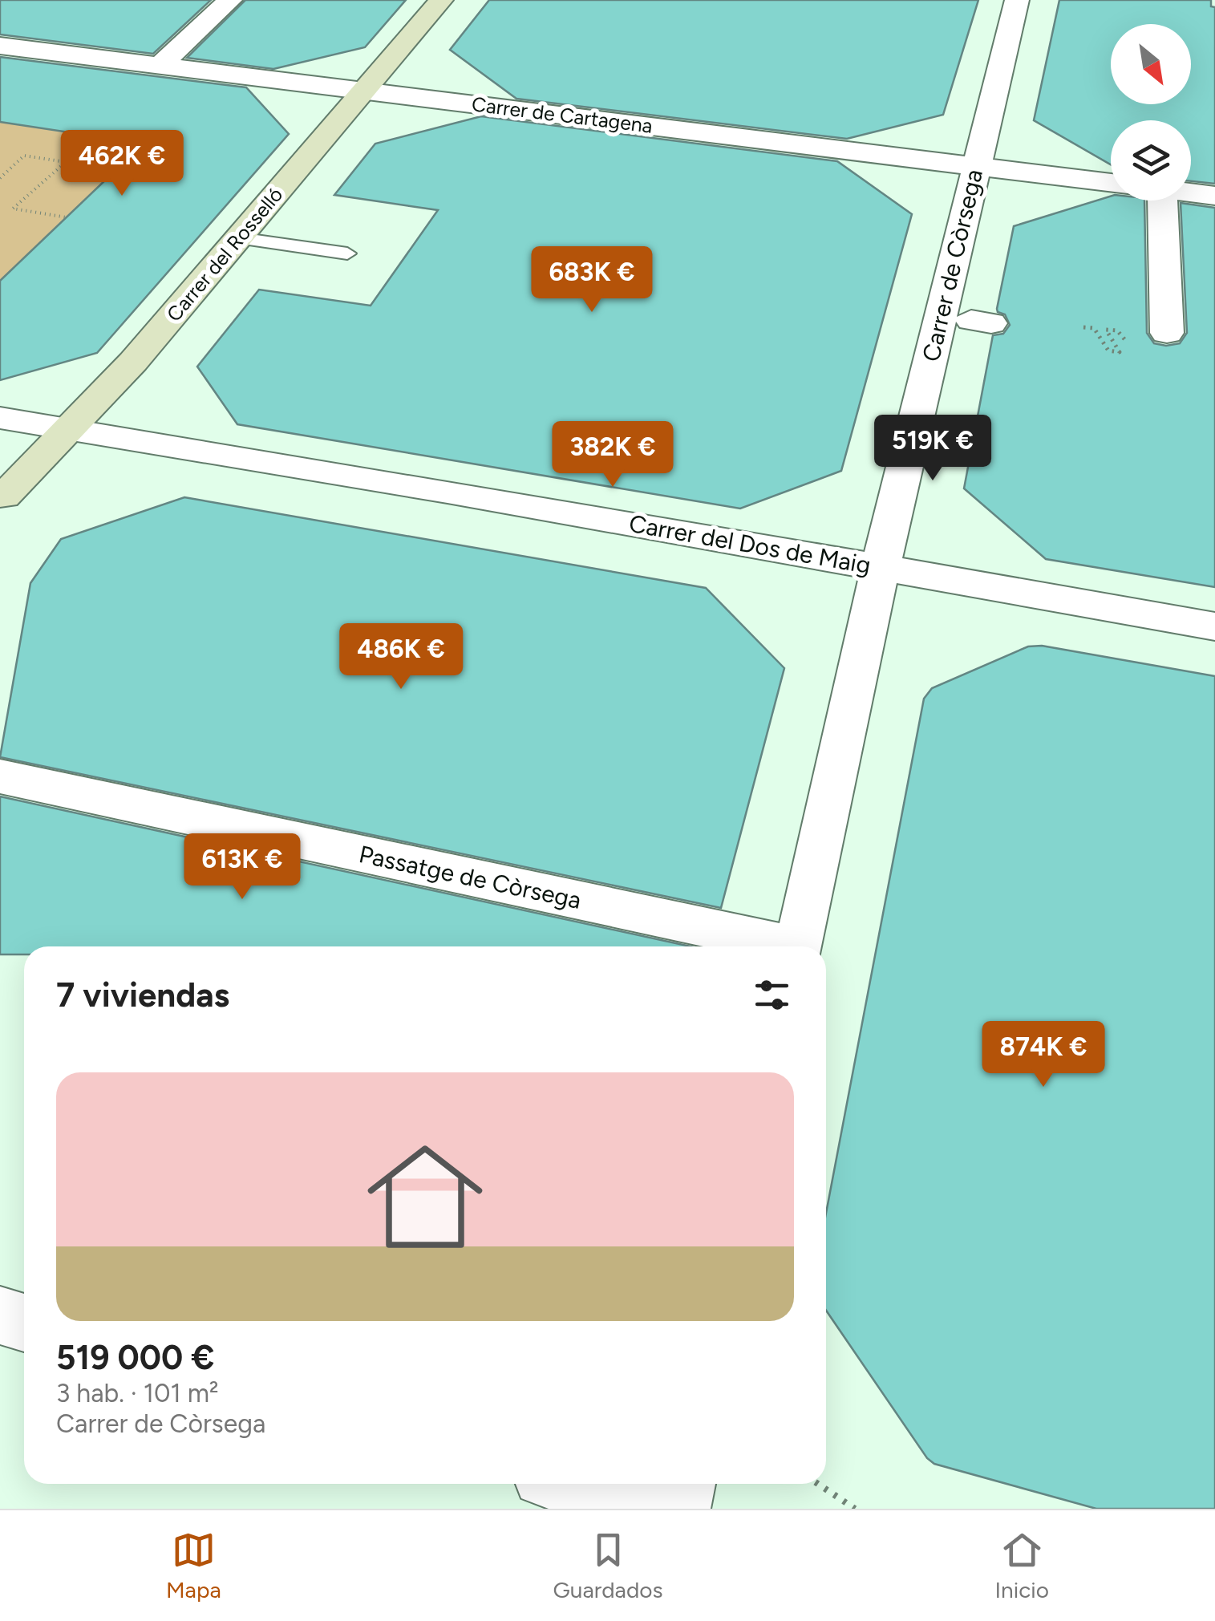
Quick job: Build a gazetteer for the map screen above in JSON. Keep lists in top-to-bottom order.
{
  "streets": {
    "main road": ["Carrer del Rosselló"],
    "street": [
      "Carrer de Cartagena",
      "Carrer de Còrsega",
      "Carrer del Dos de Maig",
      "Passatge de Còrsega"
    ]
  },
  "crossings": [
    ["Carrer de Cartagena", "Carrer del Rosselló"],
    ["Carrer de Cartagena", "Carrer de Còrsega"],
    ["Carrer del Rosselló", "Carrer del Dos de Maig"],
    ["Carrer de Còrsega", "Carrer del Dos de Maig"]
  ],
  "north": "bottom right",
  "page": {
    "price": [
      "462K €",
      "683K €",
      "519K €",
      "382K €",
      "486K €",
      "613K €",
      "874K €"
    ],
    "heading": "7 viviendas",
    "list": [
      {
        "name": "519 000 €",
        "note": "3 hab. · 101 m² · Carrer de Còrsega"
      }
    ],
    "tabs": ["Mapa", "Guardados", "Inicio"]
  }
}
